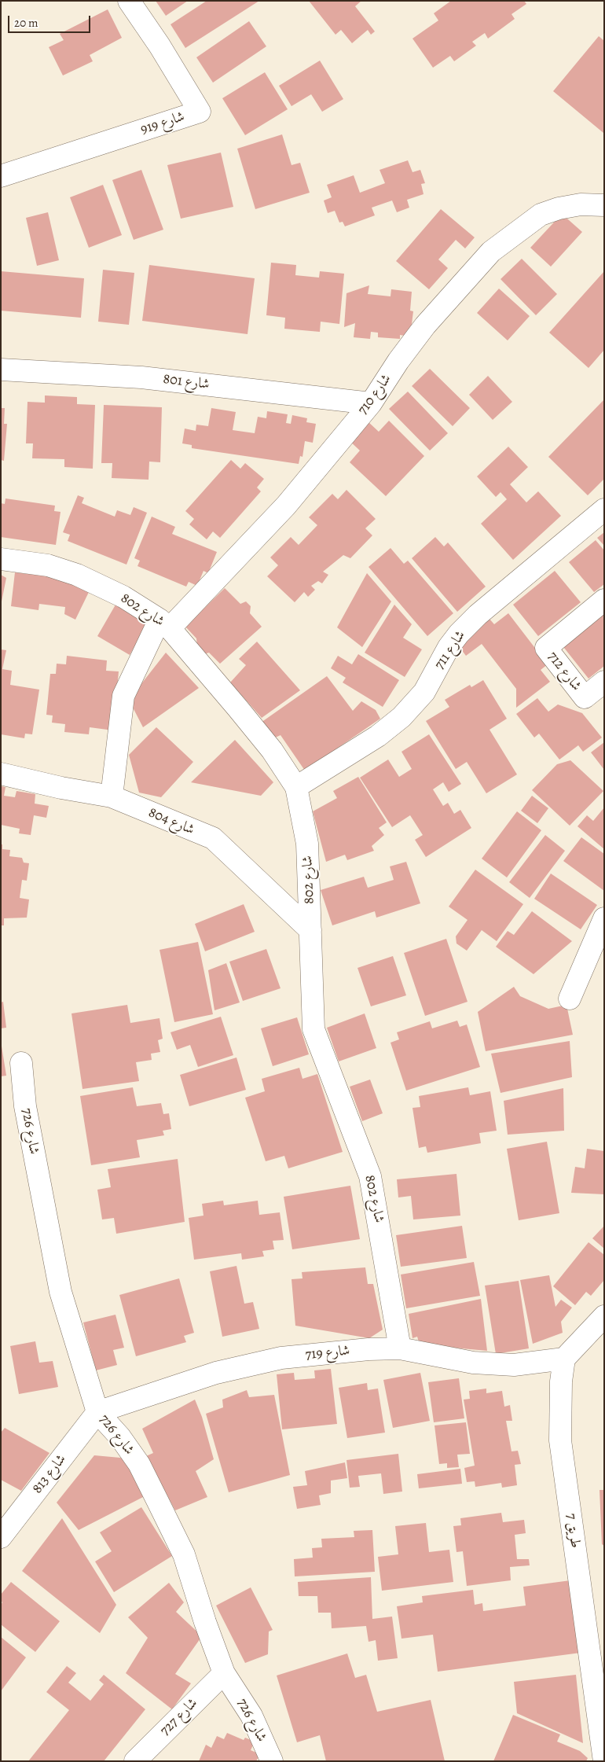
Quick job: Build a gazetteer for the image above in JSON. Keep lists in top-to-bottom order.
{
  "streets": {
    "street": [
      "شارع 919",
      "شارع 801",
      "شارع 710",
      "شارع 802",
      "شارع 711",
      "شارع 712",
      "شارع 804",
      "شارع 726",
      "شارع 719",
      "شارع 813",
      "7 طريق",
      "شارع 727"
    ]
  },
  "crossings": [
    ["شارع 801", "شارع 710"],
    ["شارع 710", "شارع 802"],
    ["شارع 710", "شارع 804"],
    ["شارع 802", "شارع 711"],
    ["شارع 802", "شارع 804"],
    ["شارع 802", "شارع 719"],
    ["شارع 726", "شارع 719"],
    ["شارع 726", "شارع 813"],
    ["شارع 726", "شارع 727"],
    ["شارع 719", "شارع 813"],
    ["شارع 719", "7 طريق"]
  ],
  "scale_bar": "20 m"
}
